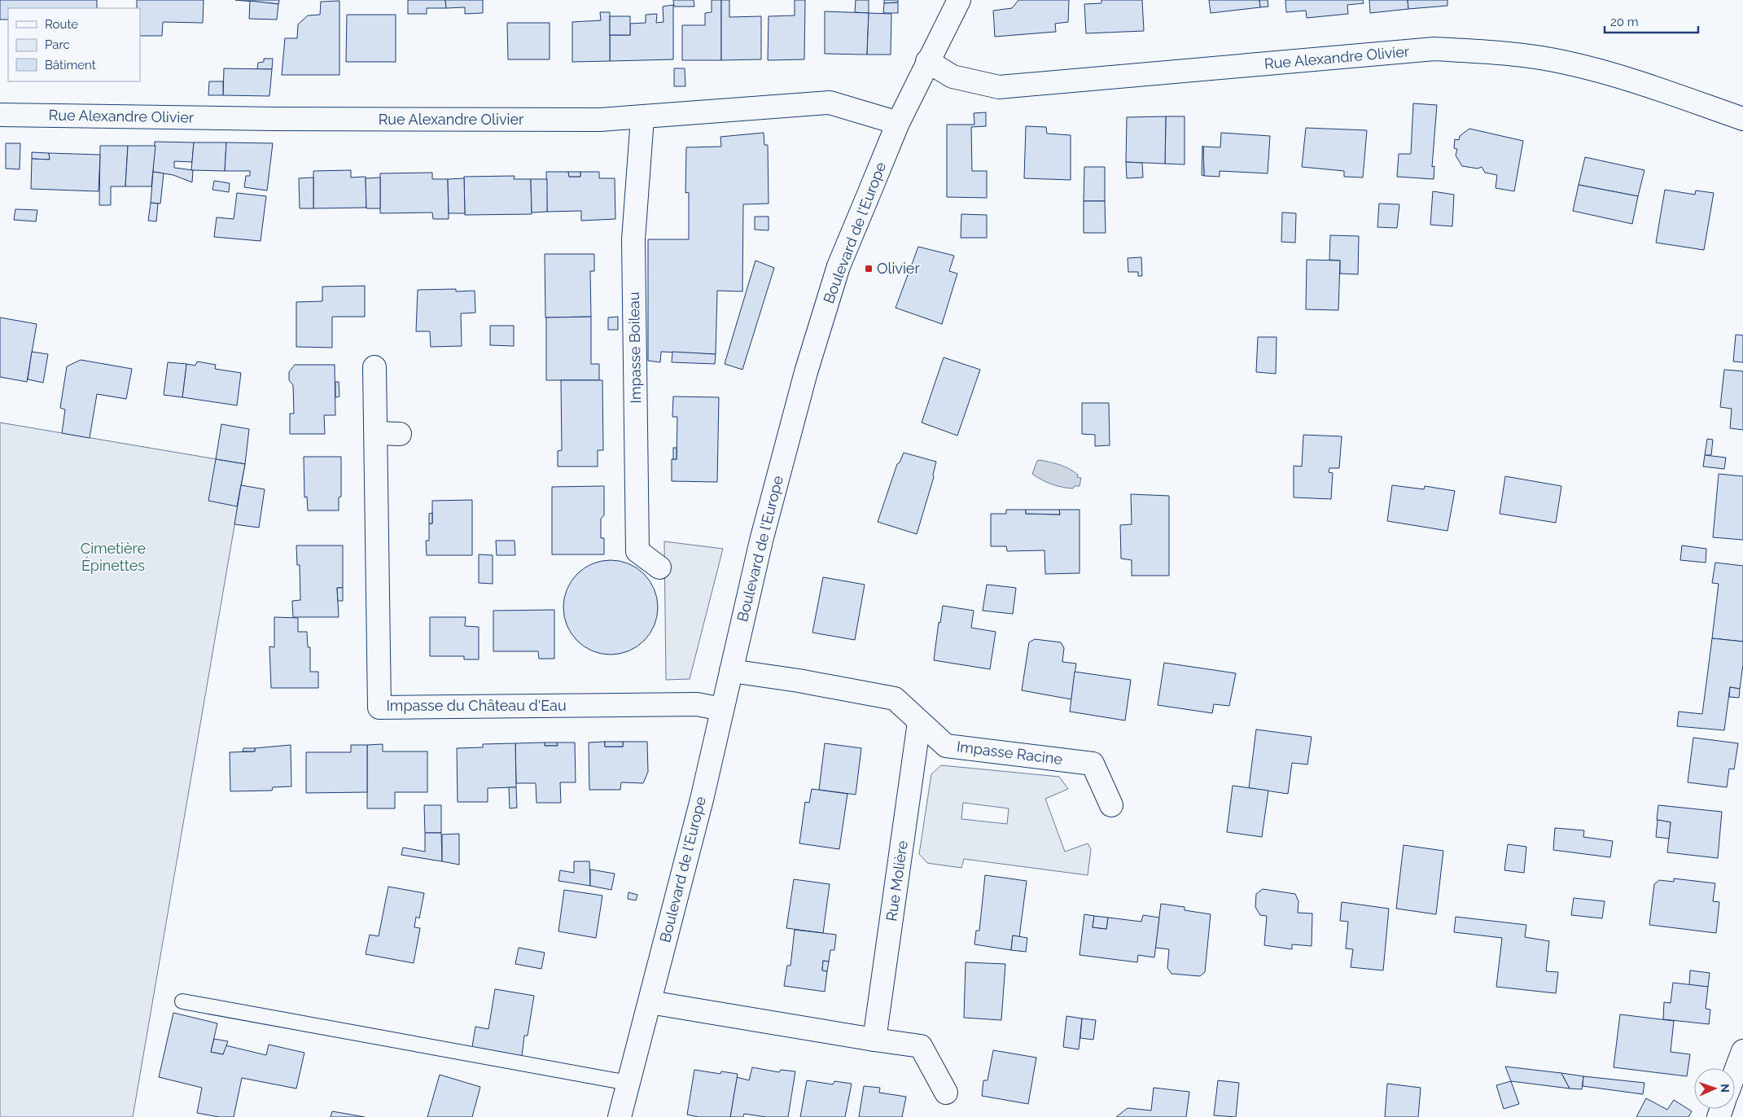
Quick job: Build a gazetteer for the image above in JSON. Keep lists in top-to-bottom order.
{
  "streets": {
    "street": [
      "Rue Alexandre Olivier",
      "Boulevard de l'Europe",
      "Impasse Boileau",
      "Impasse du Château d'Eau",
      "Impasse Racine",
      "Rue Molière"
    ]
  },
  "crossings": [
    ["Rue Alexandre Olivier", "Boulevard de l'Europe"],
    ["Rue Alexandre Olivier", "Impasse Boileau"],
    ["Boulevard de l'Europe", "Impasse du Château d'Eau"],
    ["Boulevard de l'Europe", "Impasse Racine"],
    ["Impasse Racine", "Rue Molière"]
  ],
  "parks": ["Cimetière Épinettes"],
  "places": {
    "transit": ["Olivier"]
  },
  "legend": ["Route", "Parc", "Bâtiment"],
  "scale_bar": "20 m",
  "north": "right"
}
